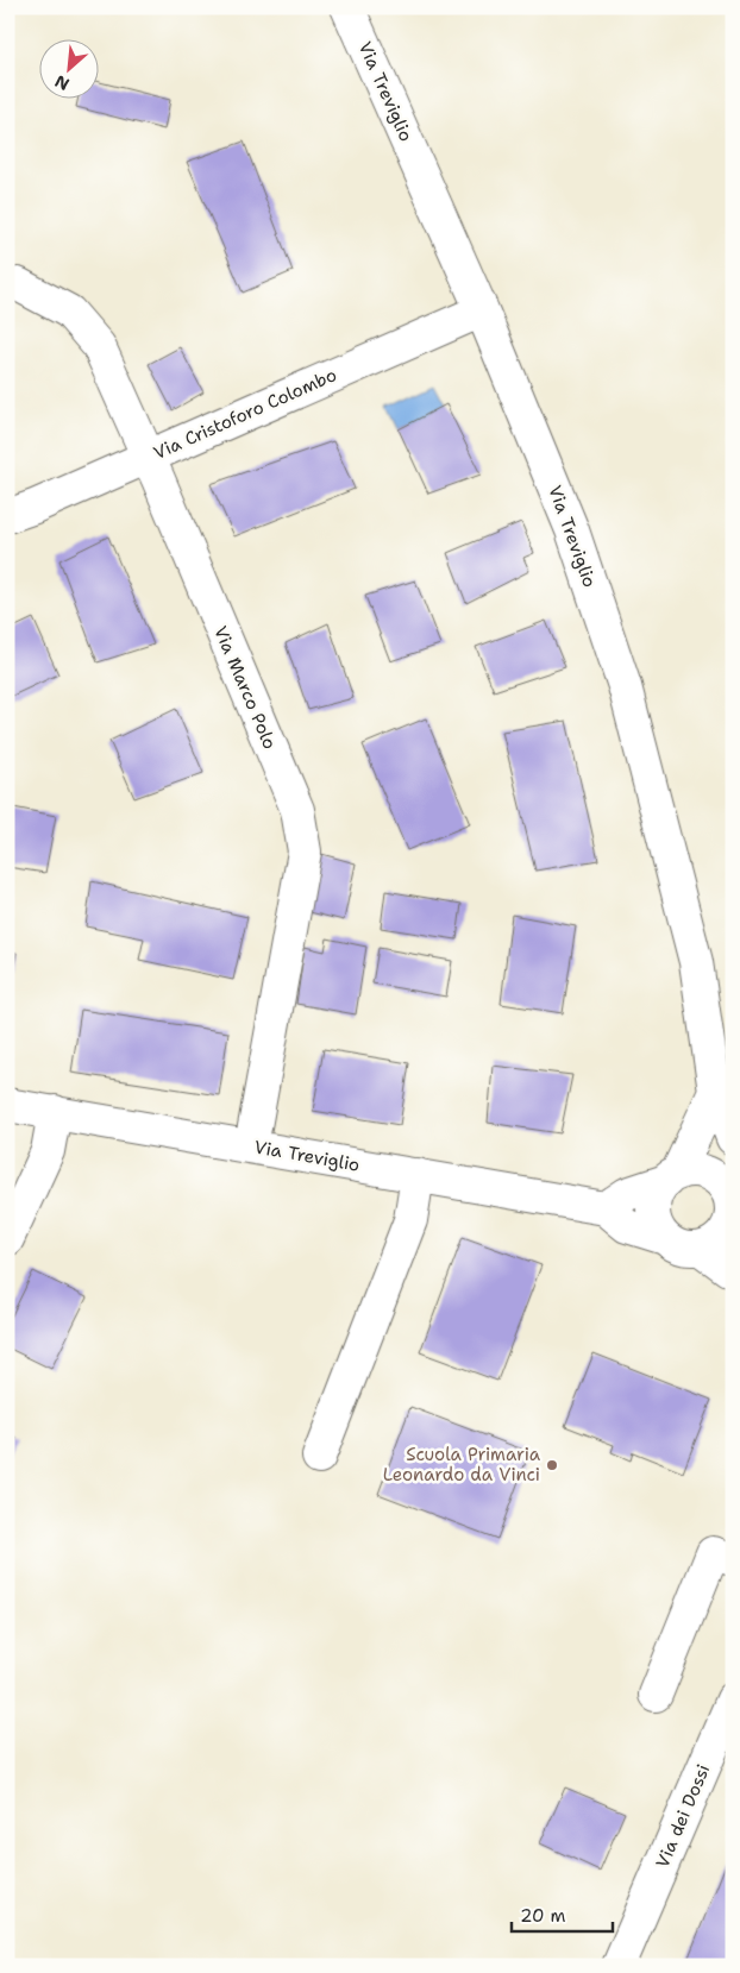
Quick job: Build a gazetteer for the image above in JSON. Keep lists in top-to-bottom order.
{
  "streets": {
    "street": [
      "Via Treviglio",
      "Via Cristoforo Colombo",
      "Via Marco Polo",
      "Via dei Dossi"
    ]
  },
  "crossings": [
    ["Via Treviglio", "Via Cristoforo Colombo"],
    ["Via Treviglio", "Via Marco Polo"],
    ["Via Cristoforo Colombo", "Via Marco Polo"]
  ],
  "places": ["Scuola Primaria Leonardo da Vinci"],
  "scale_bar": "20 m",
  "north": "bottom left"
}
